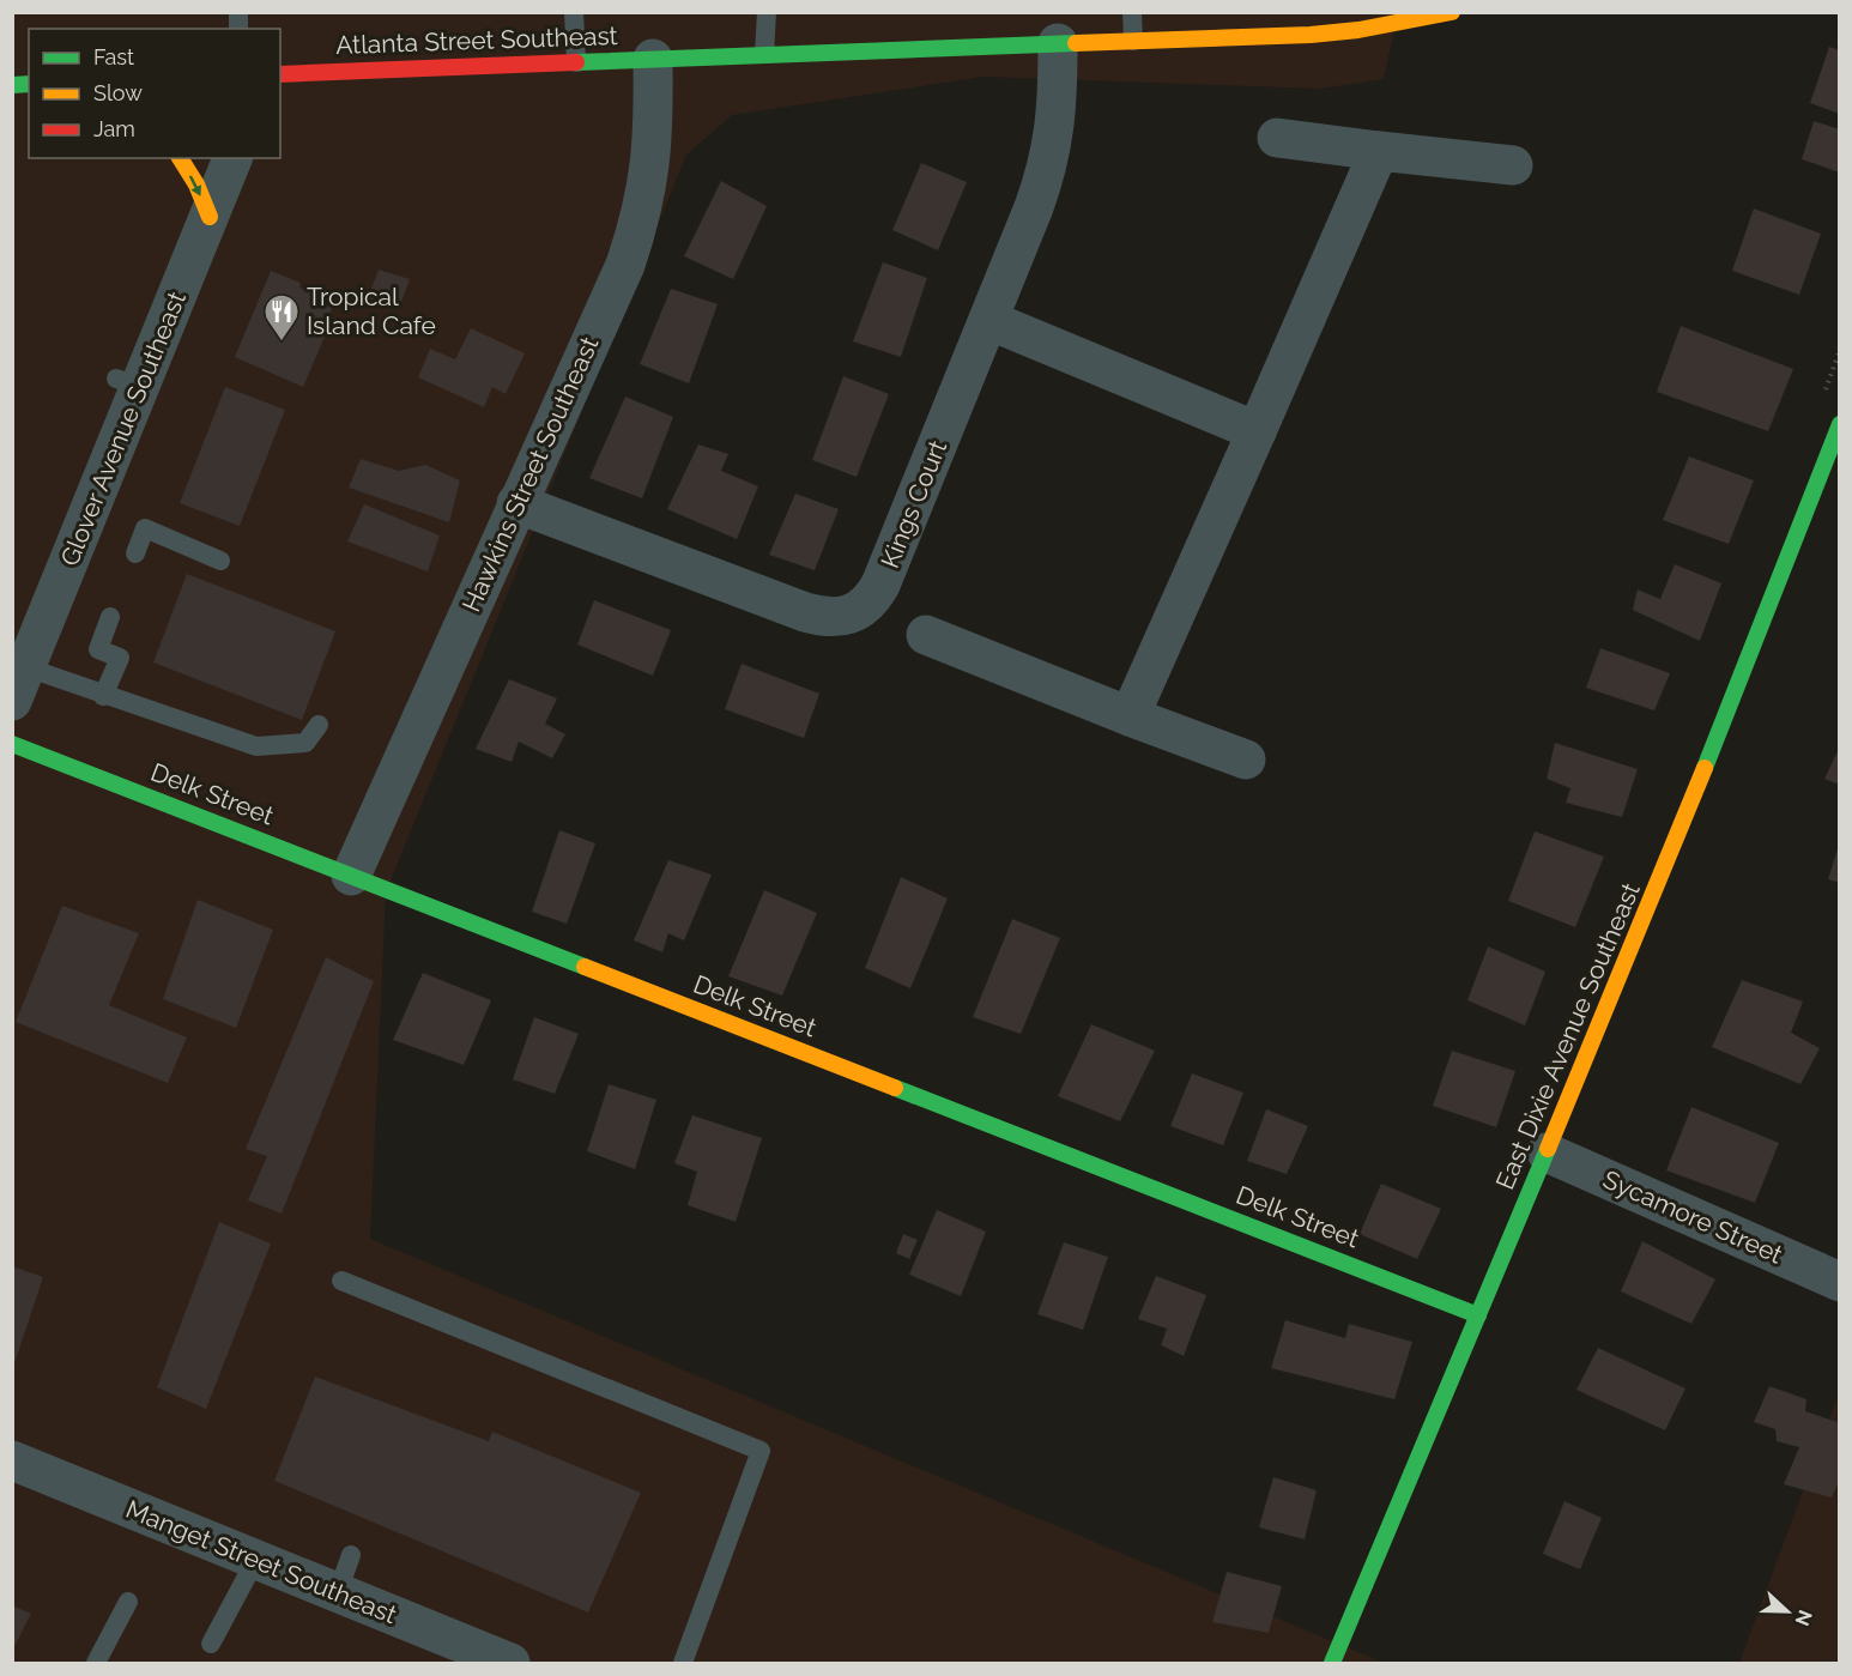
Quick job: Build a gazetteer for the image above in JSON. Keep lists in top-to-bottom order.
{
  "streets": {
    "street": [
      "Atlanta Street Southeast",
      "Glover Avenue Southeast",
      "Hawkins Street Southeast",
      "Kings Court",
      "Delk Street",
      "East Dixie Avenue Southeast",
      "Sycamore Street",
      "Manget Street Southeast"
    ]
  },
  "crossings": [
    ["Atlanta Street Southeast", "Hawkins Street Southeast"],
    ["Atlanta Street Southeast", "Kings Court"],
    ["Hawkins Street Southeast", "Kings Court"],
    ["Hawkins Street Southeast", "Delk Street"],
    ["Delk Street", "East Dixie Avenue Southeast"],
    ["East Dixie Avenue Southeast", "Sycamore Street"]
  ],
  "places": {
    "restaurant": ["Tropical Island Cafe"]
  },
  "legend": ["Fast", "Slow", "Jam"],
  "north": "right"
}
